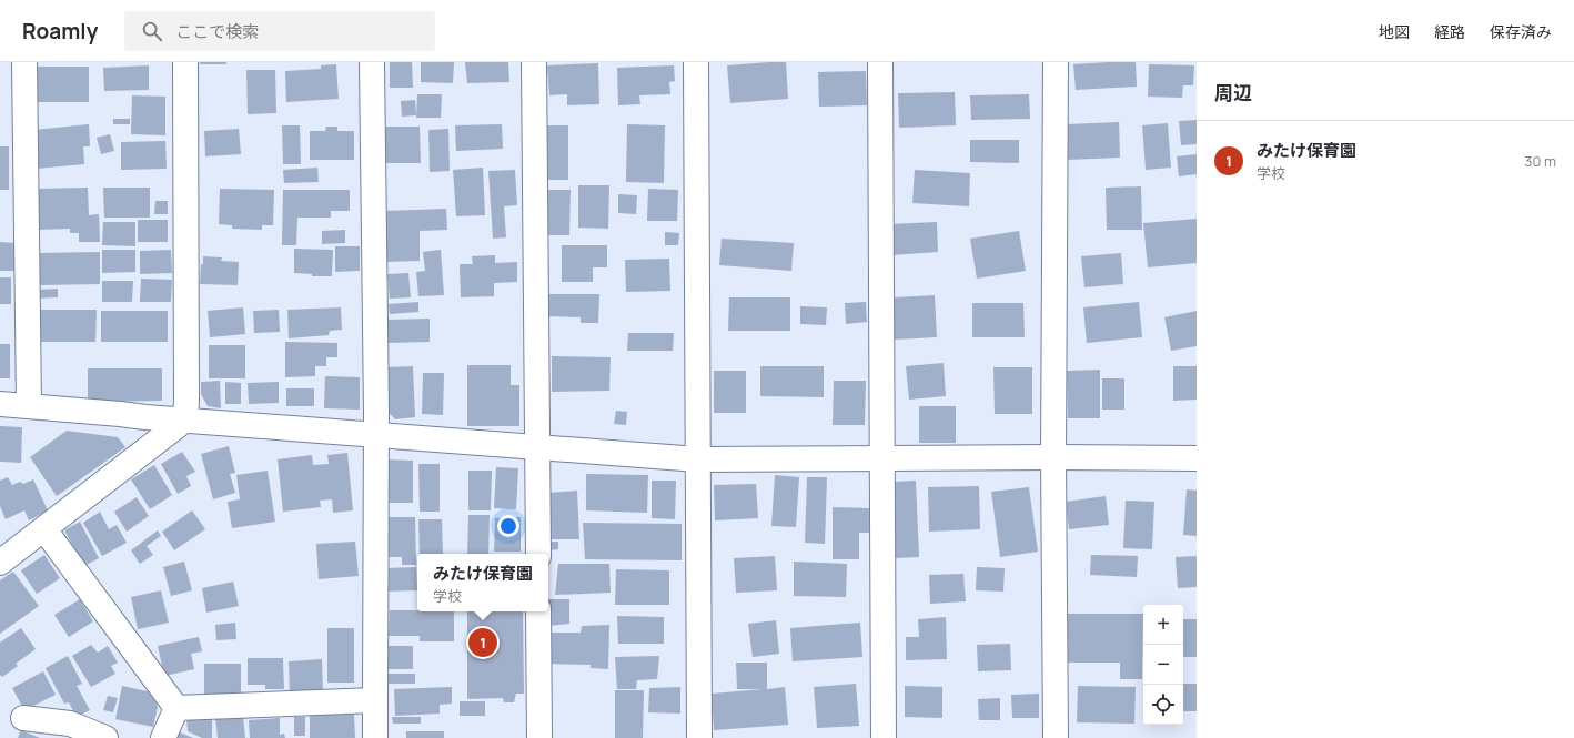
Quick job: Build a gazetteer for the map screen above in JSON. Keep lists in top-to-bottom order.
{
  "page": {
    "header": "Roamly",
    "search": "ここで検索",
    "nav": ["地図", "経路", "保存済み"],
    "heading": "周辺",
    "list": [
      {
        "mark": "1",
        "name": "みたけ保育園",
        "note": "学校",
        "value": "30 m"
      }
    ],
    "popup": ["みたけ保育園", "学校"],
    "map_buttons": ["+", "−"],
    "pins": "1"
  }
}
